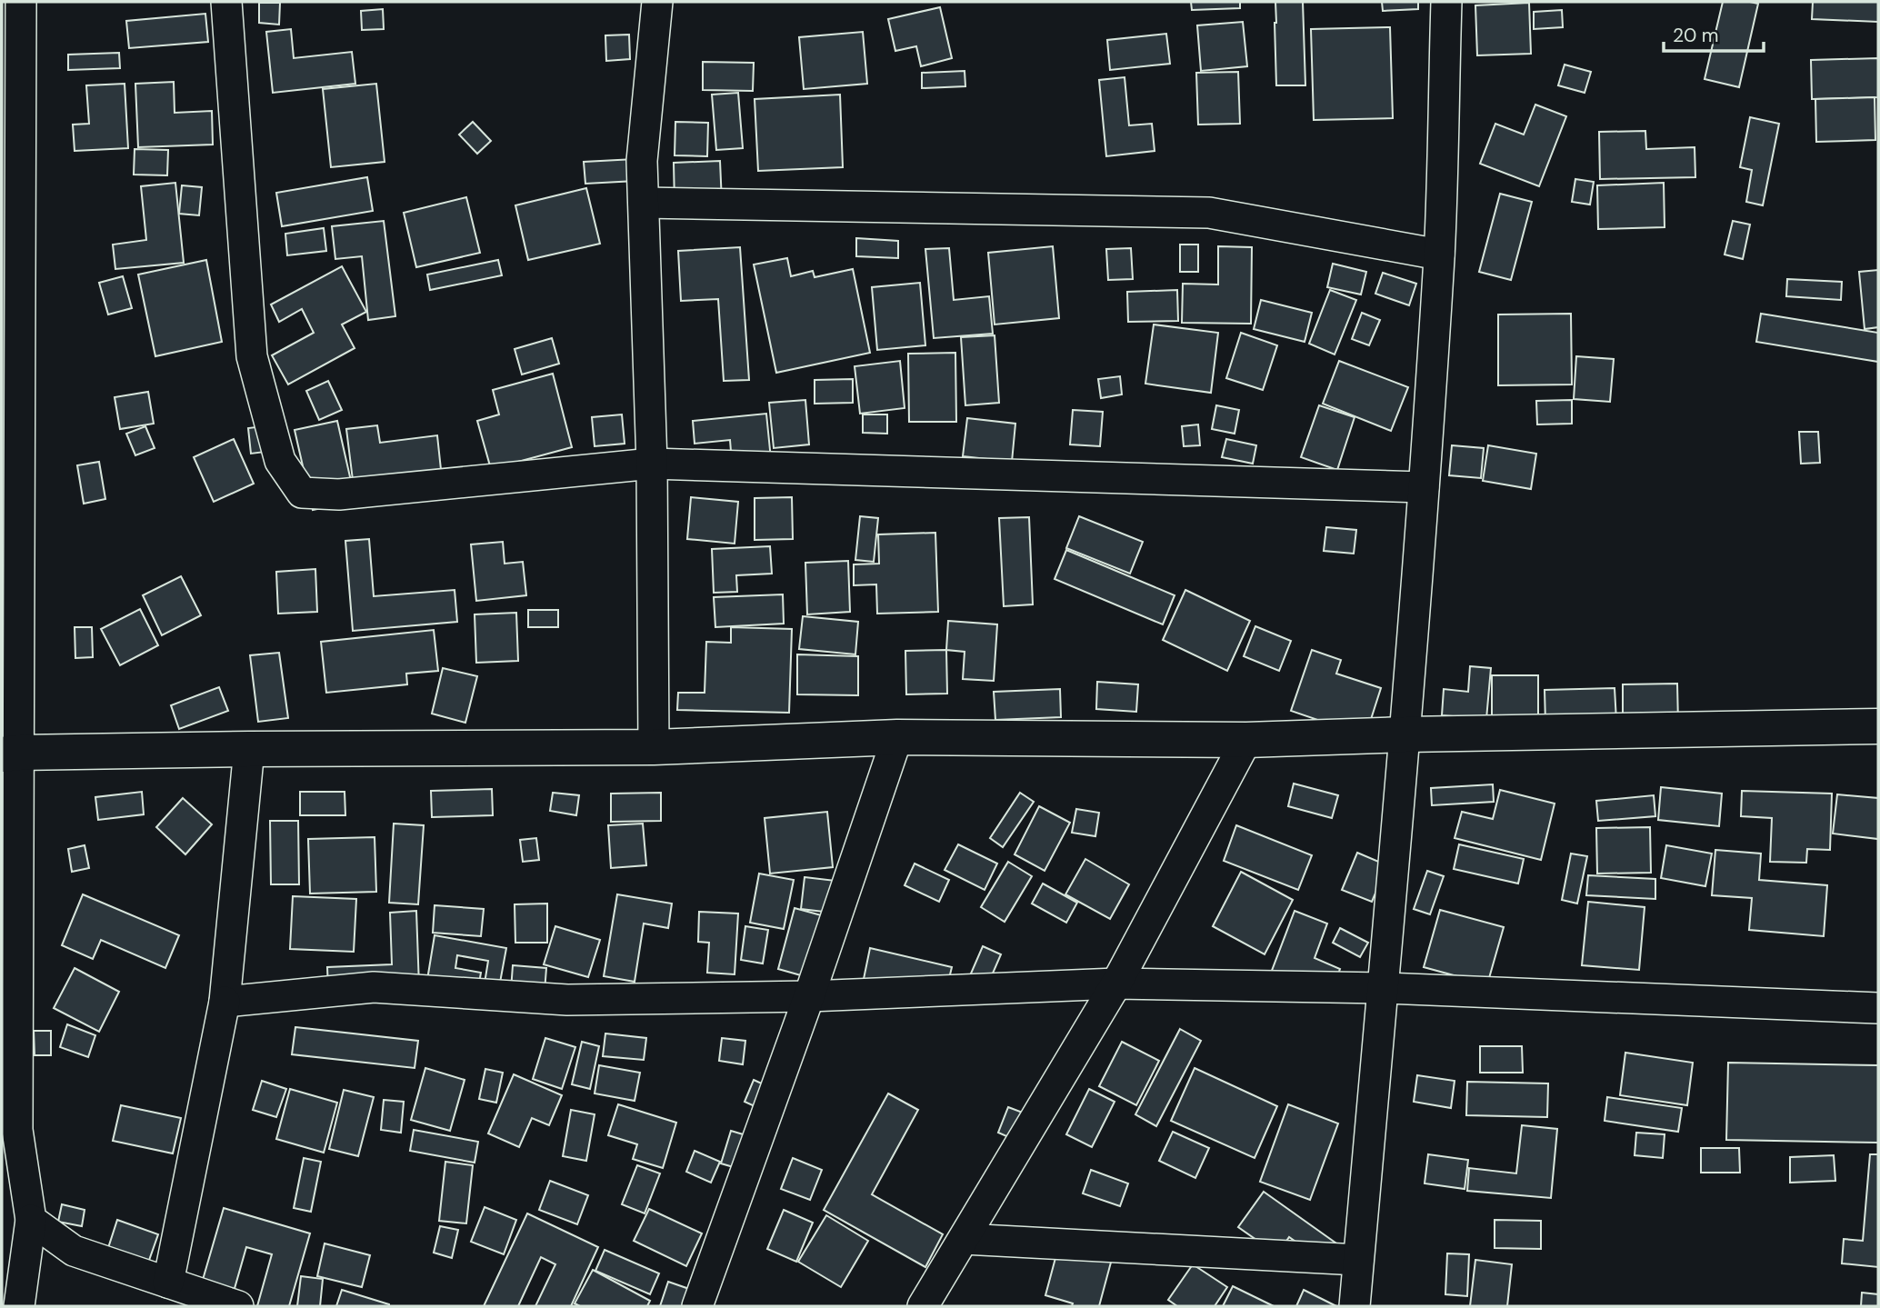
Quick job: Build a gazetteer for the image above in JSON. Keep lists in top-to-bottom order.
{
  "scale_bar": "20 m"
}
